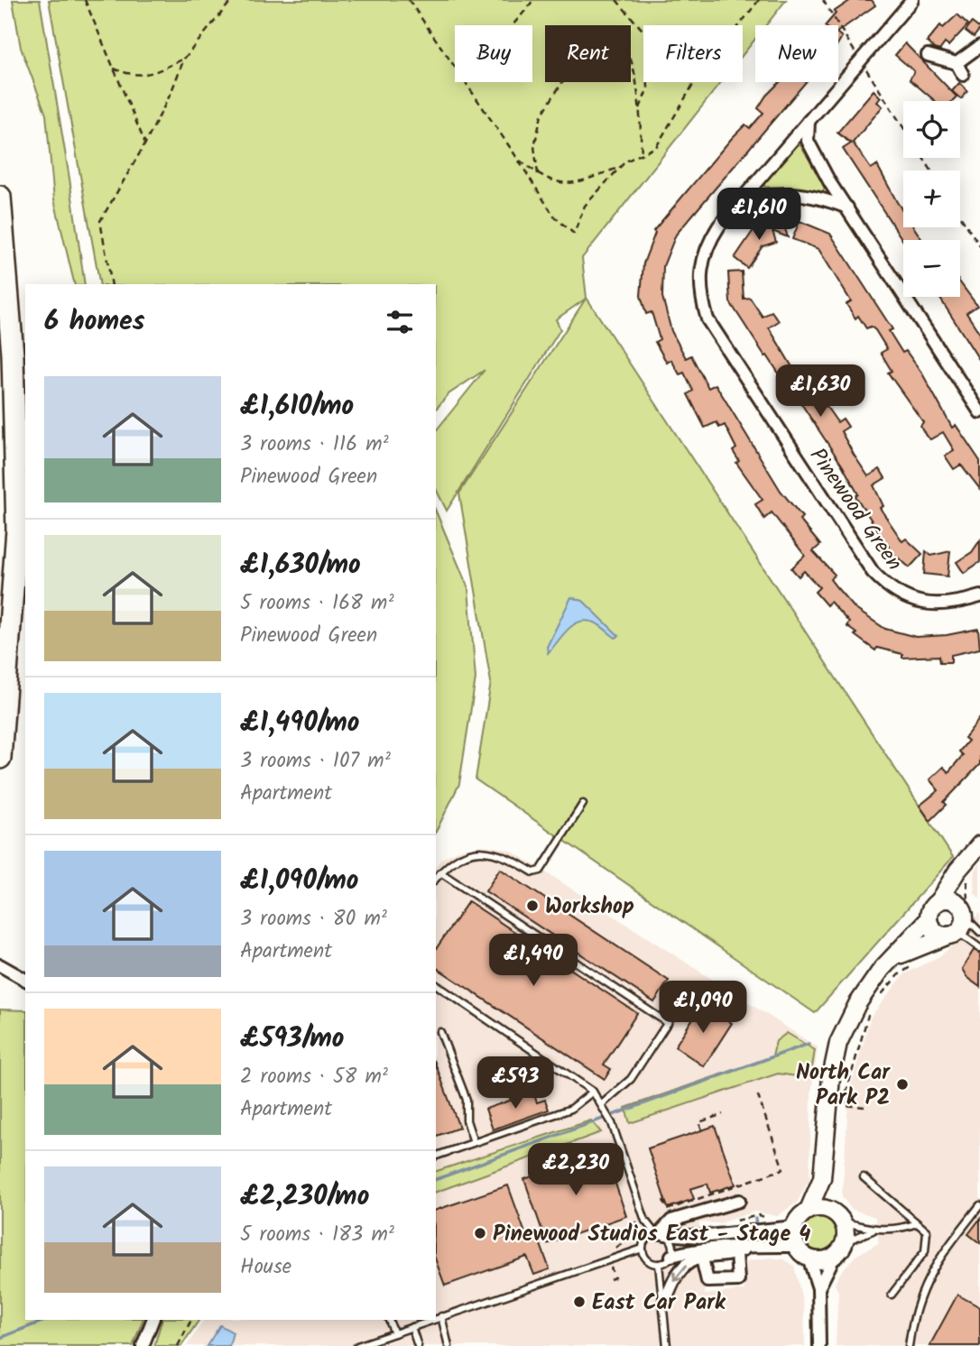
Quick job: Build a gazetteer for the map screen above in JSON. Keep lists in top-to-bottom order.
{
  "streets": {
    "street": ["Pinewood Green"]
  },
  "places": [
    "Workshop",
    "North Car Park P2",
    "Pinewood Studios East - Stage 4",
    "East Car Park"
  ],
  "page": {
    "chip": [
      "Buy",
      "Rent",
      "Filters",
      "New"
    ],
    "map_buttons": ["+", "−"],
    "price": [
      "£1,610",
      "£1,630",
      "£1,490",
      "£1,090",
      "£593",
      "£2,230"
    ],
    "heading": "6 homes",
    "list": [
      {
        "name": "£1,610/mo",
        "note": "3 rooms · 116 m² · Pinewood Green"
      },
      {
        "name": "£1,630/mo",
        "note": "5 rooms · 168 m² · Pinewood Green"
      },
      {
        "name": "£1,490/mo",
        "note": "3 rooms · 107 m² · Apartment"
      },
      {
        "name": "£1,090/mo",
        "note": "3 rooms · 80 m² · Apartment"
      },
      {
        "name": "£593/mo",
        "note": "2 rooms · 58 m² · Apartment"
      },
      {
        "name": "£2,230/mo",
        "note": "5 rooms · 183 m² · House"
      }
    ]
  }
}
